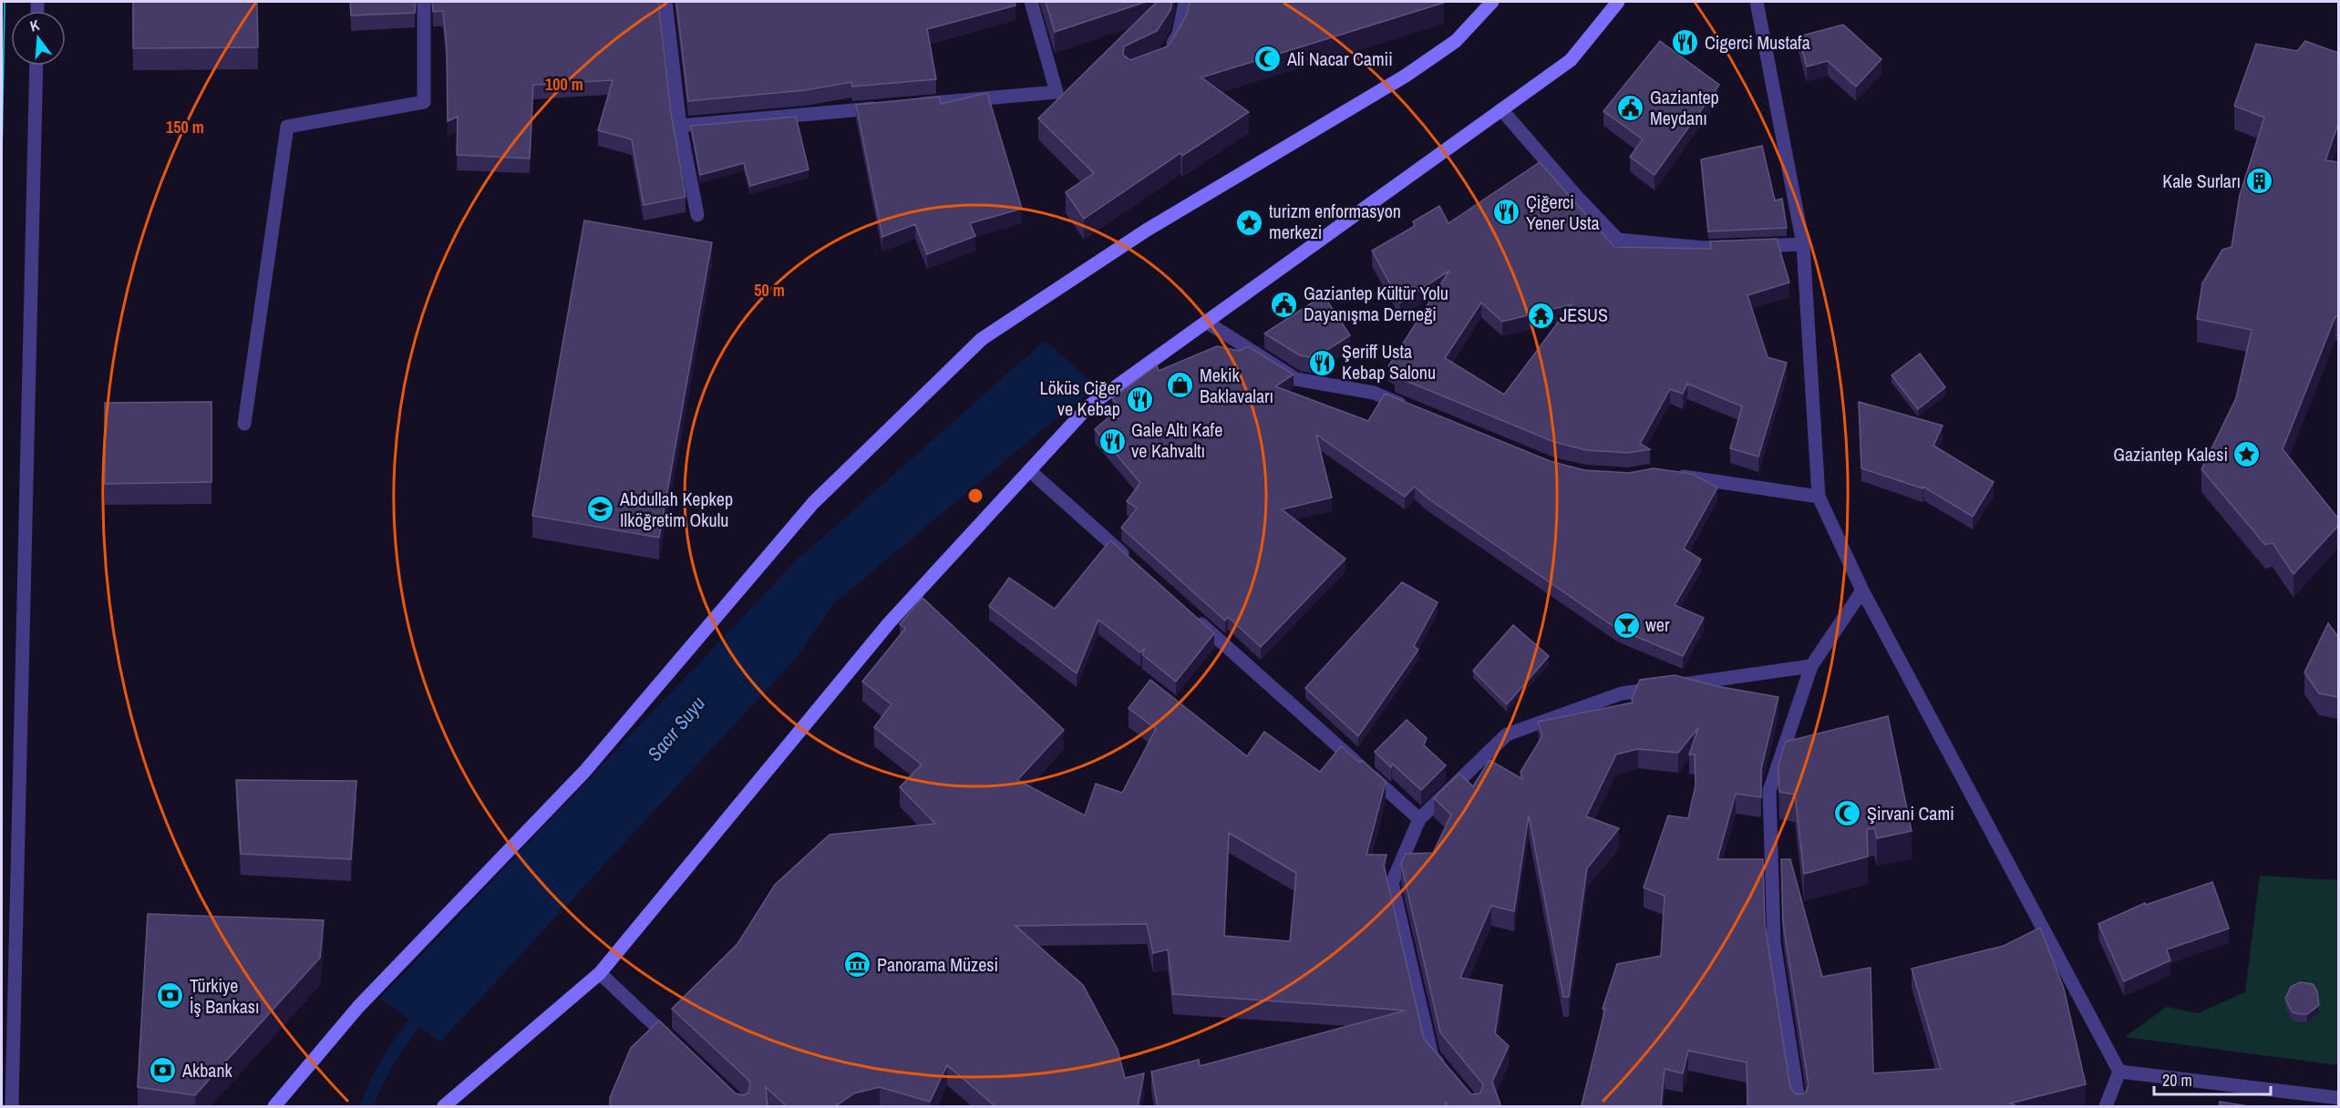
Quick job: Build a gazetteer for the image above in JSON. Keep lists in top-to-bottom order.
{
  "water": ["Sacır Suyu"],
  "places": {
    "restaurant": [
      "Cigerci Mustafa",
      "Çiğerci Yener Usta",
      "Şeriff Usta Kebap Salonu",
      "Löküs Ciğer ve Kebap",
      "Gale Altı Kafe ve Kahvaltı"
    ],
    "mosque": ["Ali Nacar Camii", "Şirvani Cami"],
    "public building": ["Gaziantep Meydanı", "Gaziantep Kültür Yolu Dayanışma Derneği"],
    "building": ["Kale Surları"],
    "place": ["turizm enformasyon merkezi", "Gaziantep Kalesi"],
    "temple": ["JESUS"],
    "shop": ["Mekik Baklavaları"],
    "school or university": ["Abdullah Kepkep Ilköğretim Okulu"],
    "bar": ["wer"],
    "museum": ["Panorama Müzesi"],
    "bank": ["Türkiye İş Bankası", "Akbank"]
  },
  "scale_bar": "20 m",
  "north": "top",
  "rings": ["100 m", "150 m", "50 m"]
}
